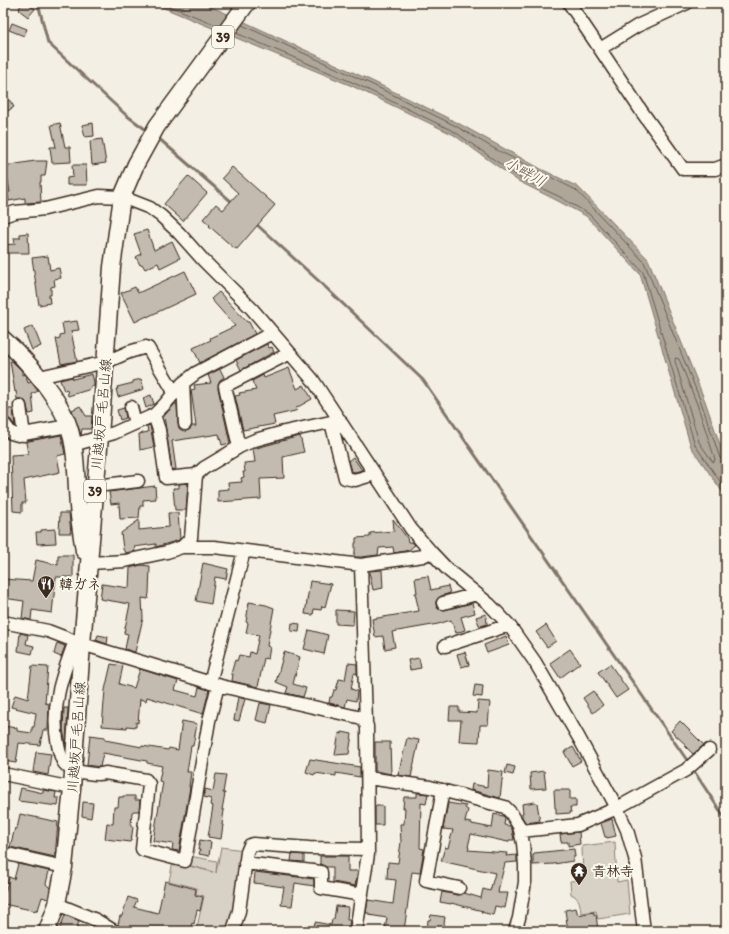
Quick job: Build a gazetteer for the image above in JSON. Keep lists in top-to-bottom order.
{
  "streets": {
    "main road": ["39", "川越坂戸毛呂山線"]
  },
  "water": ["小畔川"],
  "places": {
    "restaurant": ["韓ガネ"],
    "temple": ["青林寺"]
  }
}
